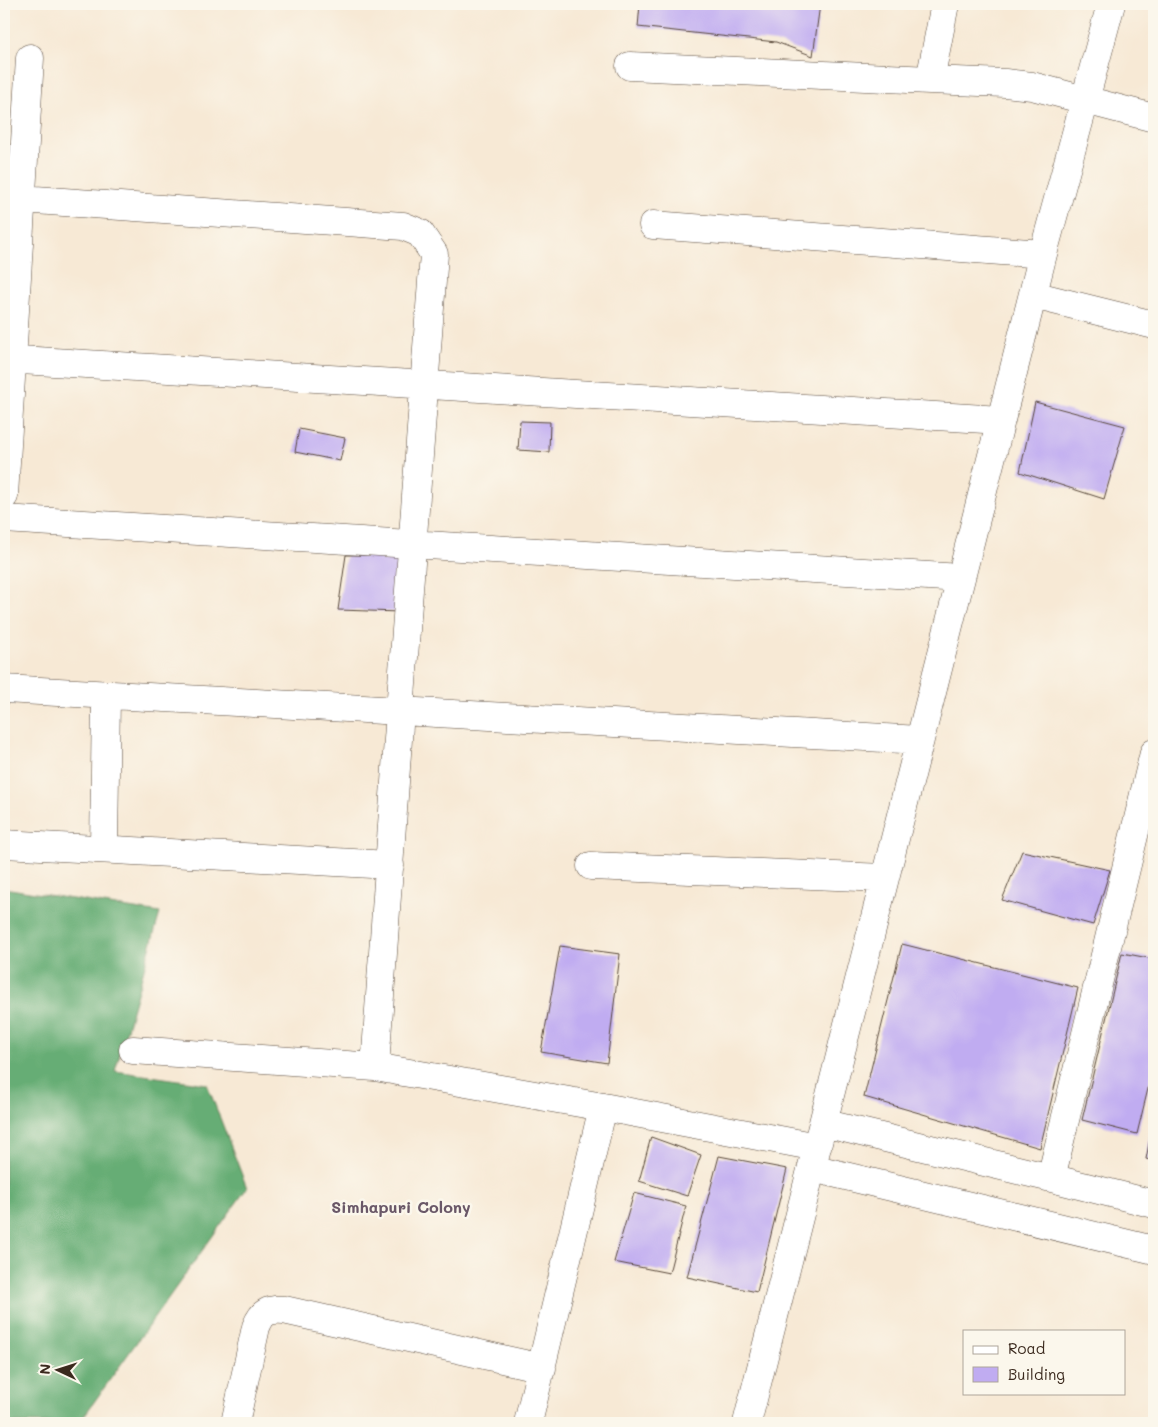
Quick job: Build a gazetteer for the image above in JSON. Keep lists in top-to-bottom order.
{
  "districts": ["Simhapuri Colony"],
  "legend": ["Road", "Building"],
  "north": "left"
}
